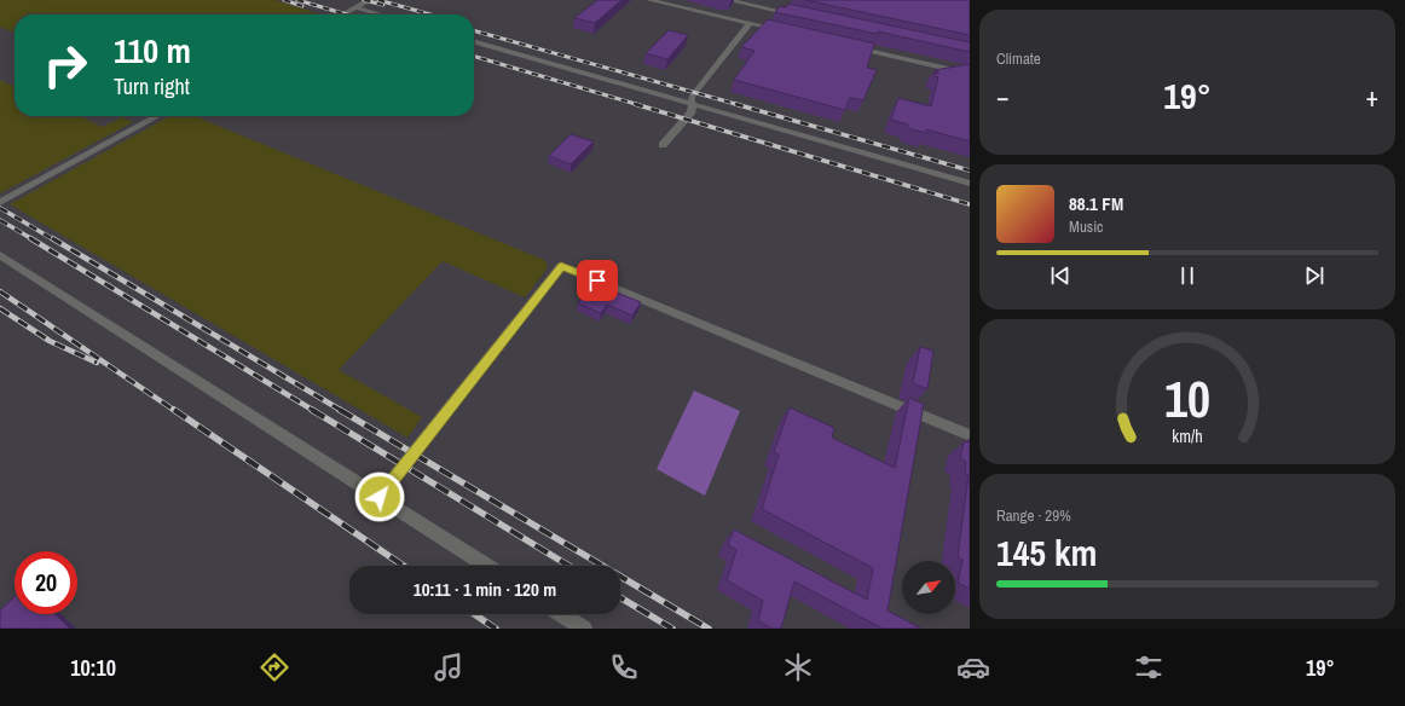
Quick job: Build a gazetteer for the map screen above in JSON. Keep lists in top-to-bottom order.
{
  "north": "top right",
  "page": {
    "tile": [
      "Climate",
      ["Range · 29%", "145 km"]
    ],
    "turn": ["110 m", "Turn right"],
    "heat": ["−", "19°", "+"],
    "song": ["88.1 FM", "Music"],
    "limit": "20",
    "trip": "10:11 · 1 min · 120 m",
    "tabs": ["10:10", "19°"],
    "gauge": ["10", "km/h"]
  }
}
